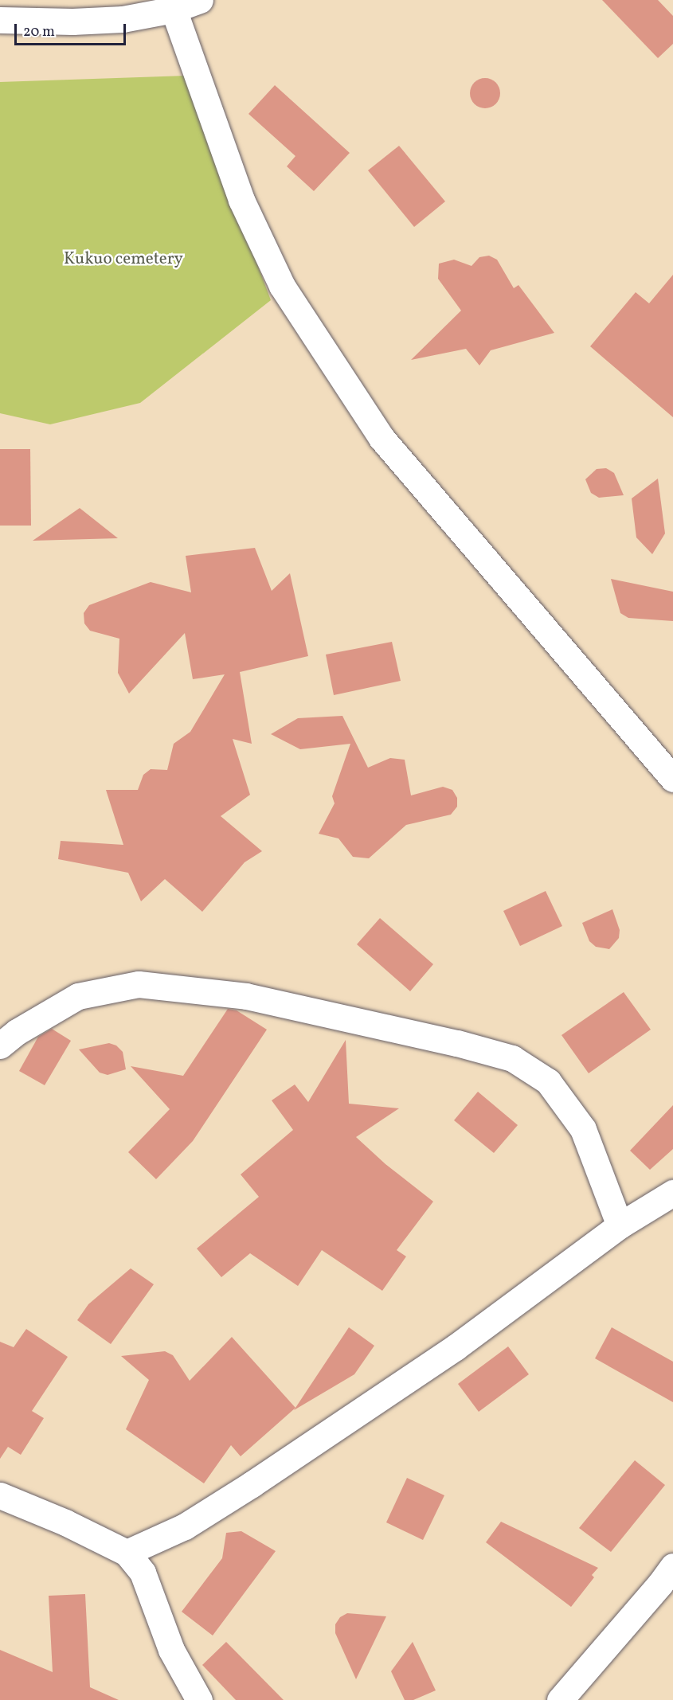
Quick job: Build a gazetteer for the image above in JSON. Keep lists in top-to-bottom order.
{
  "parks": ["Kukuo cemetery"],
  "scale_bar": "20 m"
}
